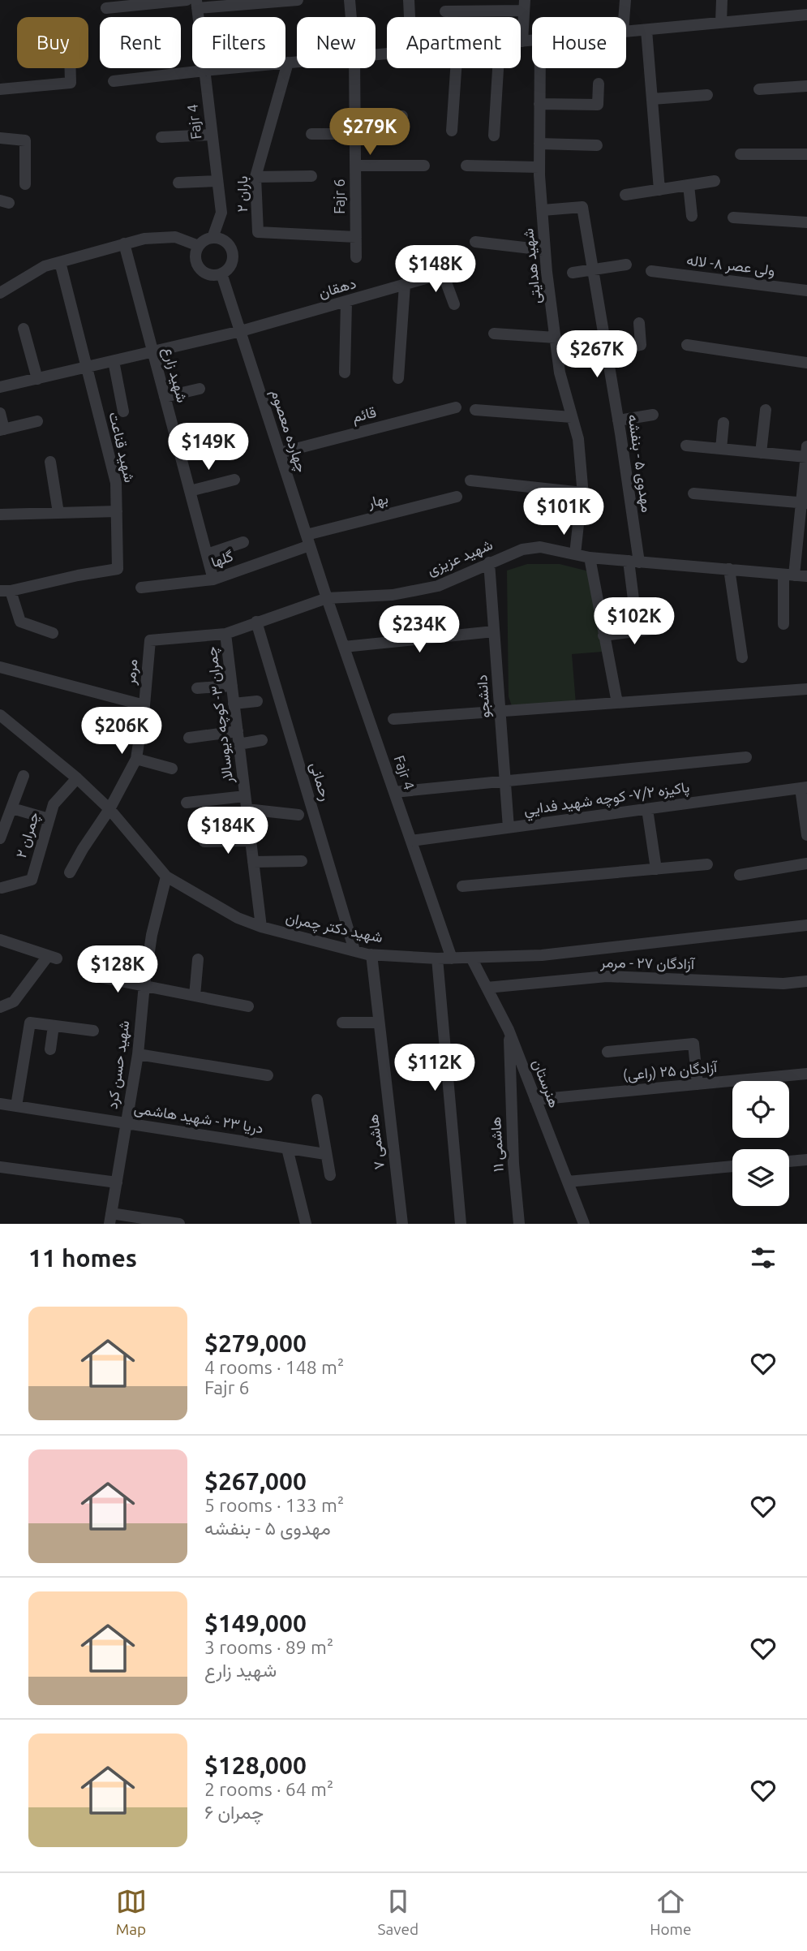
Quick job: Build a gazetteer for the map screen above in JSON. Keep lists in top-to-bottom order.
{
  "streets": {
    "street": [
      "Fajr 4",
      "باران ۲",
      "Fajr 6",
      "ولی عصر ۸- لاله",
      "شهید هدایتی",
      "دهقان",
      "شهید زارع",
      "قائم",
      "چهارده معصوم",
      "شهید قناعت",
      "مهدوی ۵ - بنفشه",
      "بهار",
      "شهید عزیزی",
      "گلها",
      "مرمر",
      "دانشجو",
      "چمران ۳- كوچه ديوسالار",
      "رحمانی",
      "پاکیزه ۷/۲- كوچه شهيد فدايي",
      "چمران ۲",
      "شهید دکتر چمران",
      "آزادگان ۲۷ - مرمر",
      "شهید حسن کرد",
      "آزادگان ۲۵ (راعی)",
      "هنرستان",
      "دریا ۲۳ - شهید هاشمی",
      "هاشمی ۷",
      "هاشمی ۱۱"
    ]
  },
  "crossings": [
    ["Fajr 4", "چهارده معصوم"],
    ["Fajr 4", "شهید عزیزی"],
    ["Fajr 4", "مرمر"],
    ["Fajr 4", "پاکیزه ۷/۲- كوچه شهيد فدايي"],
    ["Fajr 4", "شهید دکتر چمران"],
    ["باران ۲", "Fajr 6"],
    ["شهید هدایتی", "مهدوی ۵ - بنفشه"],
    ["شهید هدایتی", "شهید عزیزی"],
    ["دهقان", "شهید زارع"],
    ["دهقان", "چهارده معصوم"],
    ["دهقان", "شهید قناعت"],
    ["شهید زارع", "گلها"],
    ["قائم", "چهارده معصوم"],
    ["چهارده معصوم", "بهار"],
    ["چهارده معصوم", "شهید عزیزی"],
    ["چهارده معصوم", "گلها"],
    ["چهارده معصوم", "مرمر"],
    ["مهدوی ۵ - بنفشه", "شهید عزیزی"],
    ["بهار", "گلها"],
    ["شهید عزیزی", "مرمر"],
    ["شهید عزیزی", "دانشجو"],
    ["مرمر", "چمران ۳- كوچه ديوسالار"],
    ["مرمر", "رحمانی"],
    ["دانشجو", "پاکیزه ۷/۲- كوچه شهيد فدايي"],
    ["چمران ۳- كوچه ديوسالار", "شهید دکتر چمران"],
    ["رحمانی", "شهید دکتر چمران"],
    ["چمران ۲", "شهید دکتر چمران"],
    ["شهید دکتر چمران", "شهید حسن کرد"],
    ["شهید دکتر چمران", "هنرستان"],
    ["شهید دکتر چمران", "هاشمی ۷"],
    ["آزادگان ۲۷ - مرمر", "هنرستان"],
    ["شهید حسن کرد", "دریا ۲۳ - شهید هاشمی"],
    ["آزادگان ۲۵ (راعی)", "هنرستان"],
    ["هنرستان", "هاشمی ۱۱"]
  ],
  "page": {
    "chip": [
      "Buy",
      "Rent",
      "Filters",
      "New",
      "Apartment",
      "House"
    ],
    "price": [
      "$279K",
      "$148K",
      "$267K",
      "$149K",
      "$101K",
      "$102K",
      "$234K",
      "$206K",
      "$184K",
      "$128K",
      "$112K"
    ],
    "heading": "11 homes",
    "list": [
      {
        "name": "$279,000",
        "note": "4 rooms · 148 m² · Fajr 6"
      },
      {
        "name": "$267,000",
        "note": "5 rooms · 133 m² · مهدوی ۵ - بنفشه"
      },
      {
        "name": "$149,000",
        "note": "3 rooms · 89 m² · شهید زارع"
      },
      {
        "name": "$128,000",
        "note": "2 rooms · 64 m² · چمران ۶"
      }
    ],
    "tabs": ["Map", "Saved", "Home"]
  }
}
